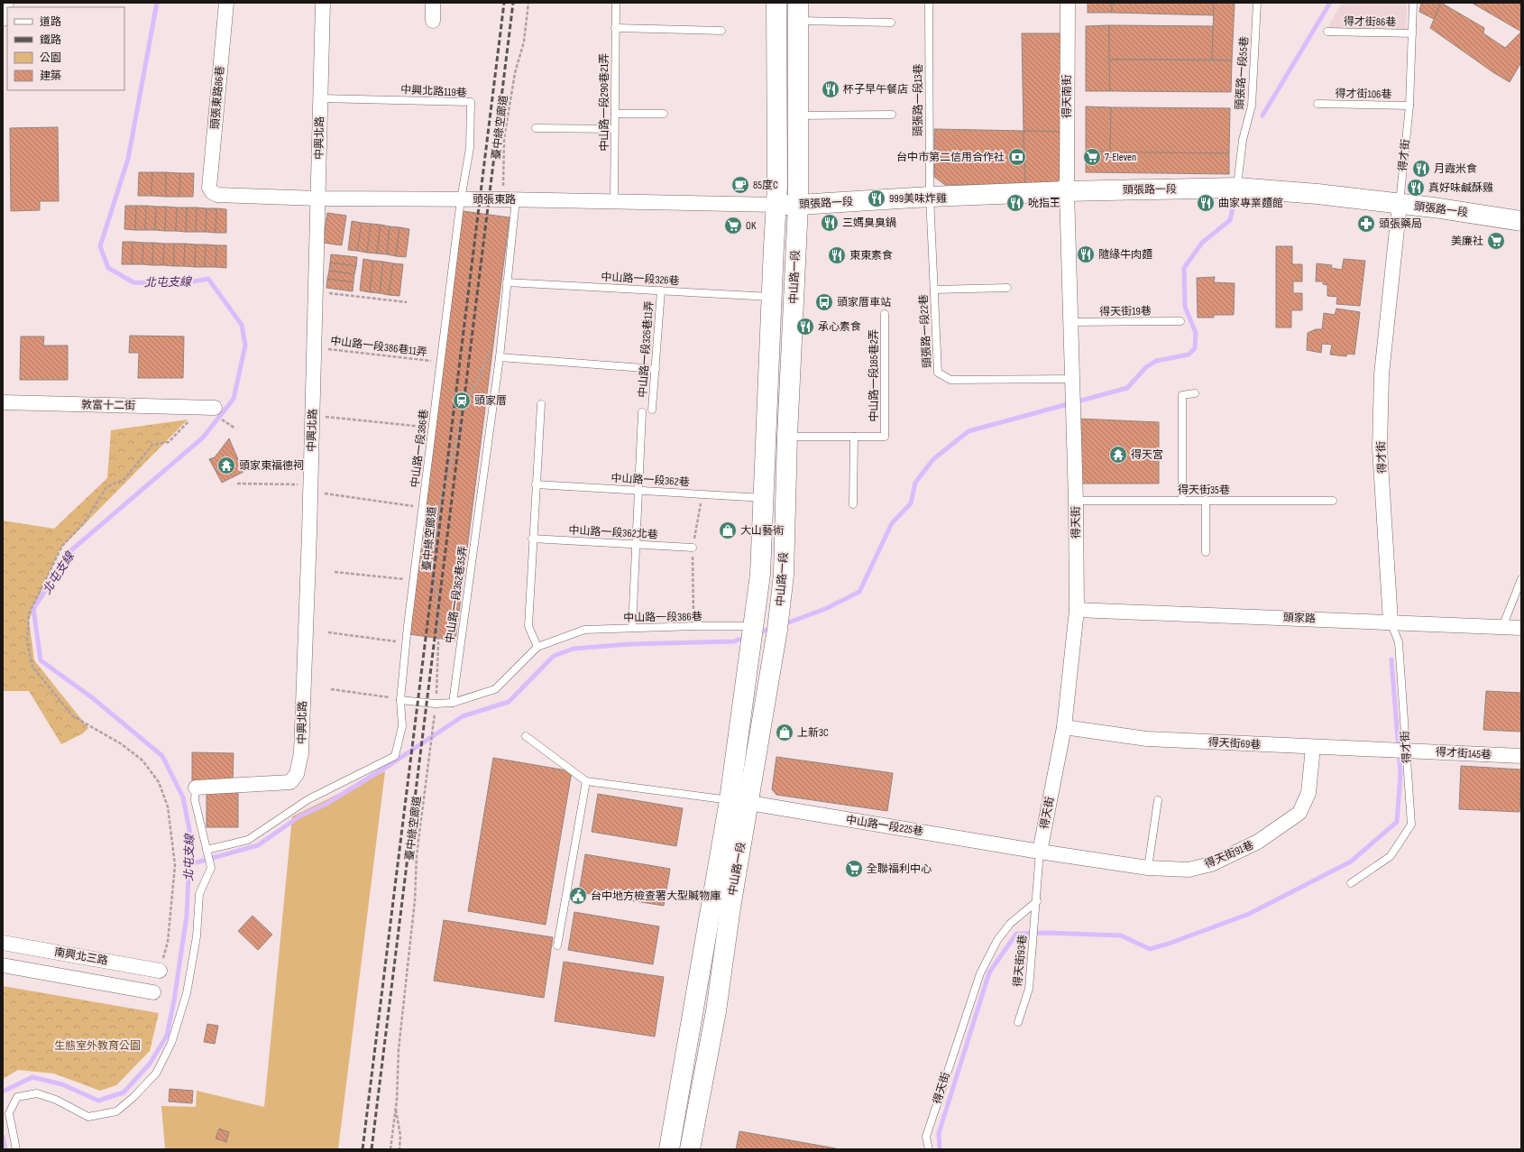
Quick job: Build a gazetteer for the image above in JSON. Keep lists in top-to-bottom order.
{
  "streets": {
    "main road": ["頭張路一段", "中山路一段"],
    "street": [
      "得天南街",
      "頭張東路86巷",
      "中興北路",
      "得才街",
      "頭張東路",
      "敦富十二街",
      "得天街",
      "頭家路",
      "得天街69巷",
      "得才街145巷",
      "中山路一段225巷",
      "得天街91巷",
      "南興北三路"
    ],
    "lane": [
      "得才街86巷",
      "頭張路一段55巷",
      "中興北路119巷",
      "得才街106巷",
      "頭張路一段13巷",
      "中山路一段290巷21弄",
      "中山路一段326巷",
      "得天街19巷",
      "頭張路一段22巷",
      "中山路一段326巷11弄",
      "中山路一段185巷2弄",
      "中山路一段386巷",
      "中山路一段362巷",
      "得天街35巷",
      "中山路一段362北巷",
      "中山路一段362巷35弄",
      "得天街93巷"
    ],
    "path": ["臺中綠空廊道", "中山路一段386巷11弄"]
  },
  "crossings": [
    ["得才街86巷", "得才街"],
    ["頭張路一段55巷", "頭張路一段"],
    ["中興北路119巷", "中興北路"],
    ["中興北路119巷", "頭張東路"],
    ["中興北路119巷", "中山路一段386巷"],
    ["得才街106巷", "得才街"],
    ["得天南街", "頭張路一段"],
    ["得天南街", "得天街"],
    ["頭張東路86巷", "頭張東路"],
    ["頭張路一段13巷", "頭張路一段"],
    ["頭張路一段13巷", "頭張路一段22巷"],
    ["中山路一段290巷21弄", "頭張東路"],
    ["臺中綠空廊道", "頭張東路"],
    ["臺中綠空廊道", "中山路一段386巷"],
    ["臺中綠空廊道", "中山路一段362巷35弄"],
    ["中興北路", "頭張東路"],
    ["中興北路", "中山路一段386巷11弄"],
    ["得才街", "頭張路一段"],
    ["得才街", "頭家路"],
    ["得才街", "得天街69巷"],
    ["得才街", "得才街145巷"],
    ["頭張路一段", "頭張東路"],
    ["頭張路一段", "中山路一段"],
    ["頭張路一段", "頭張路一段22巷"],
    ["頭張路一段", "得天街"],
    ["頭張東路", "中山路一段"],
    ["頭張東路", "中山路一段386巷"],
    ["頭張東路", "中山路一段362巷35弄"],
    ["中山路一段", "中山路一段326巷"],
    ["中山路一段", "中山路一段386巷"],
    ["中山路一段", "中山路一段362巷"],
    ["中山路一段", "中山路一段225巷"],
    ["中山路一段326巷", "中山路一段326巷11弄"],
    ["中山路一段326巷", "中山路一段362巷35弄"],
    ["得天街19巷", "得天街"],
    ["頭張路一段22巷", "得天街"],
    ["中山路一段386巷11弄", "中山路一段386巷"],
    ["中山路一段386巷", "中山路一段362巷35弄"],
    ["得天街35巷", "得天街"],
    ["得天街", "頭家路"],
    ["得天街", "得天街69巷"],
    ["得天街", "中山路一段225巷"],
    ["得天街", "得天街91巷"],
    ["得天街", "得天街93巷"],
    ["得天街69巷", "得才街145巷"],
    ["得天街69巷", "得天街91巷"],
    ["中山路一段225巷", "得天街91巷"],
    ["中山路一段225巷", "得天街93巷"],
    ["得天街91巷", "得天街93巷"]
  ],
  "water": ["北屯支線"],
  "parks": ["生態室外教育公園"],
  "places": {
    "restaurant": [
      "杯子早午餐店",
      "月霞米食",
      "真好味鹹酥雞",
      "999美味炸雞",
      "吮指王",
      "曲家專業麵館",
      "三媽臭臭鍋",
      "隨緣牛肉麵",
      "東東素食",
      "承心素食"
    ],
    "bank": ["台中市第二信用合作社"],
    "supermarket": [
      "7-Eleven",
      "OK",
      "美廉社",
      "全聯福利中心"
    ],
    "cafe": ["85度C"],
    "pharmacy": ["頭張藥局"],
    "bus stop": ["頭家厝車站"],
    "station": ["頭家厝"],
    "temple": ["得天宮", "頭家東福德祠"],
    "shop": ["大山藝術", "上新3C"],
    "public building": ["台中地方檢查署大型贓物庫"]
  },
  "legend": [
    "道路",
    "鐵路",
    "公園",
    "建築"
  ]
}
